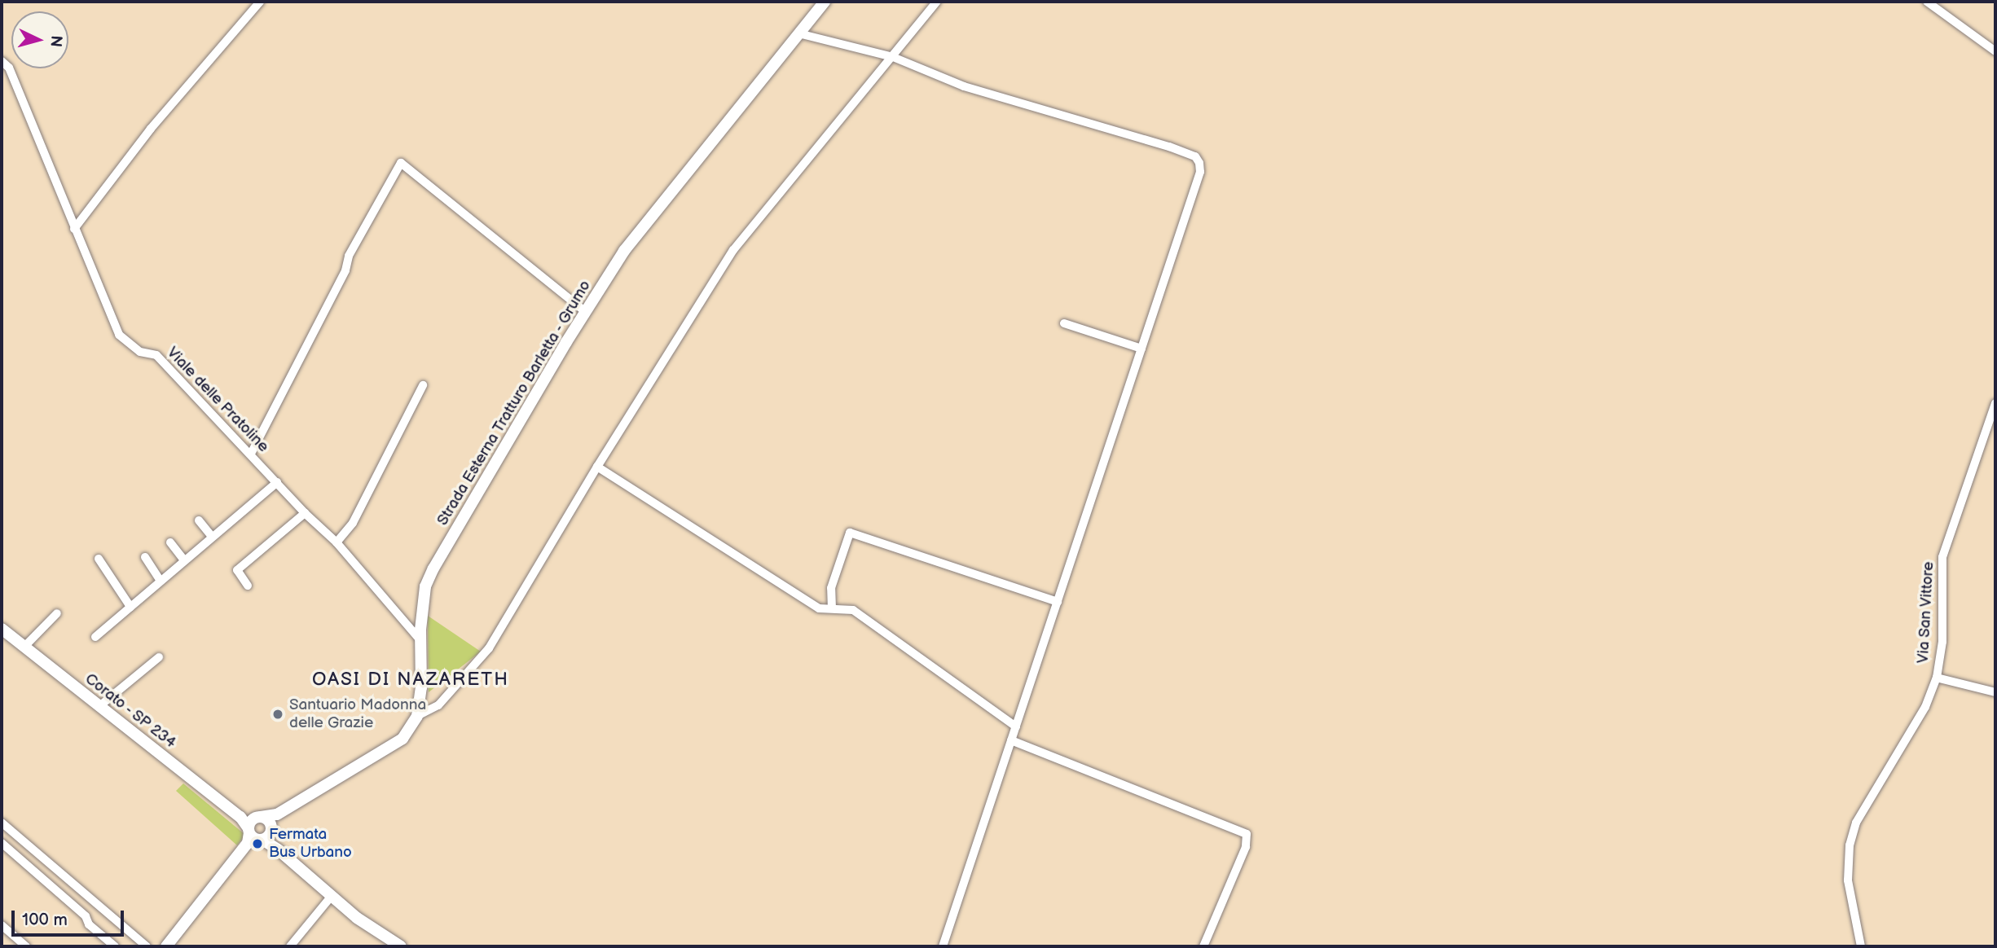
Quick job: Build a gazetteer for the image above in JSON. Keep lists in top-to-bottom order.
{
  "streets": {
    "street": [
      "Viale delle Pratoline",
      "Strada Esterna Tratturo Barletta - Grumo",
      "Via San Vittore",
      "Corato - SP 234"
    ]
  },
  "crossings": [
    ["Viale delle Pratoline", "Strada Esterna Tratturo Barletta - Grumo"],
    ["Strada Esterna Tratturo Barletta - Grumo", "Corato - SP 234"]
  ],
  "districts": ["OASI DI NAZARETH"],
  "places": ["Santuario Madonna delle Grazie", "Fermata Bus Urbano"],
  "scale_bar": "100 m",
  "north": "right"
}
